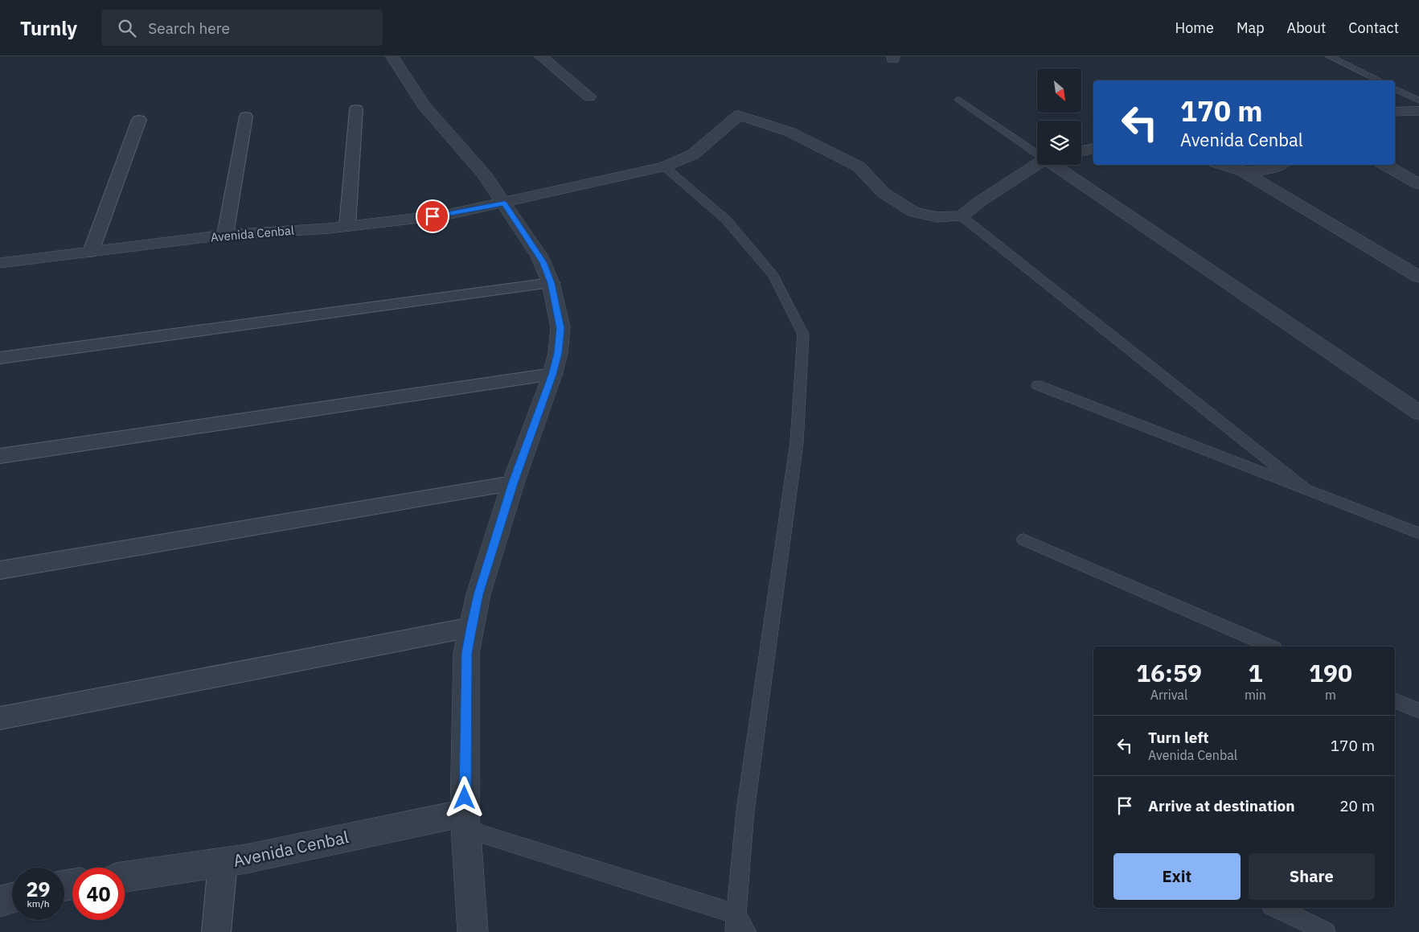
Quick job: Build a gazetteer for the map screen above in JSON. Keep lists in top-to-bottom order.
{
  "streets": {
    "street": ["Avenida Cenbal"]
  },
  "north": "bottom right",
  "page": {
    "header": "Turnly",
    "search": "Search here",
    "nav": [
      "Home",
      "Map",
      "About",
      "Contact"
    ],
    "turn": ["170 m", "Avenida Cenbal"],
    "eta": [
      "16:59",
      "Arrival",
      "1",
      "min",
      "190",
      "m"
    ],
    "list": [
      {
        "name": "Turn left",
        "note": "Avenida Cenbal",
        "value": "170 m"
      },
      {
        "name": "Arrive at destination",
        "value": "20 m"
      }
    ],
    "buttons": ["Exit", "Share"],
    "speed": "29 km/h",
    "limit": "40"
  }
}
